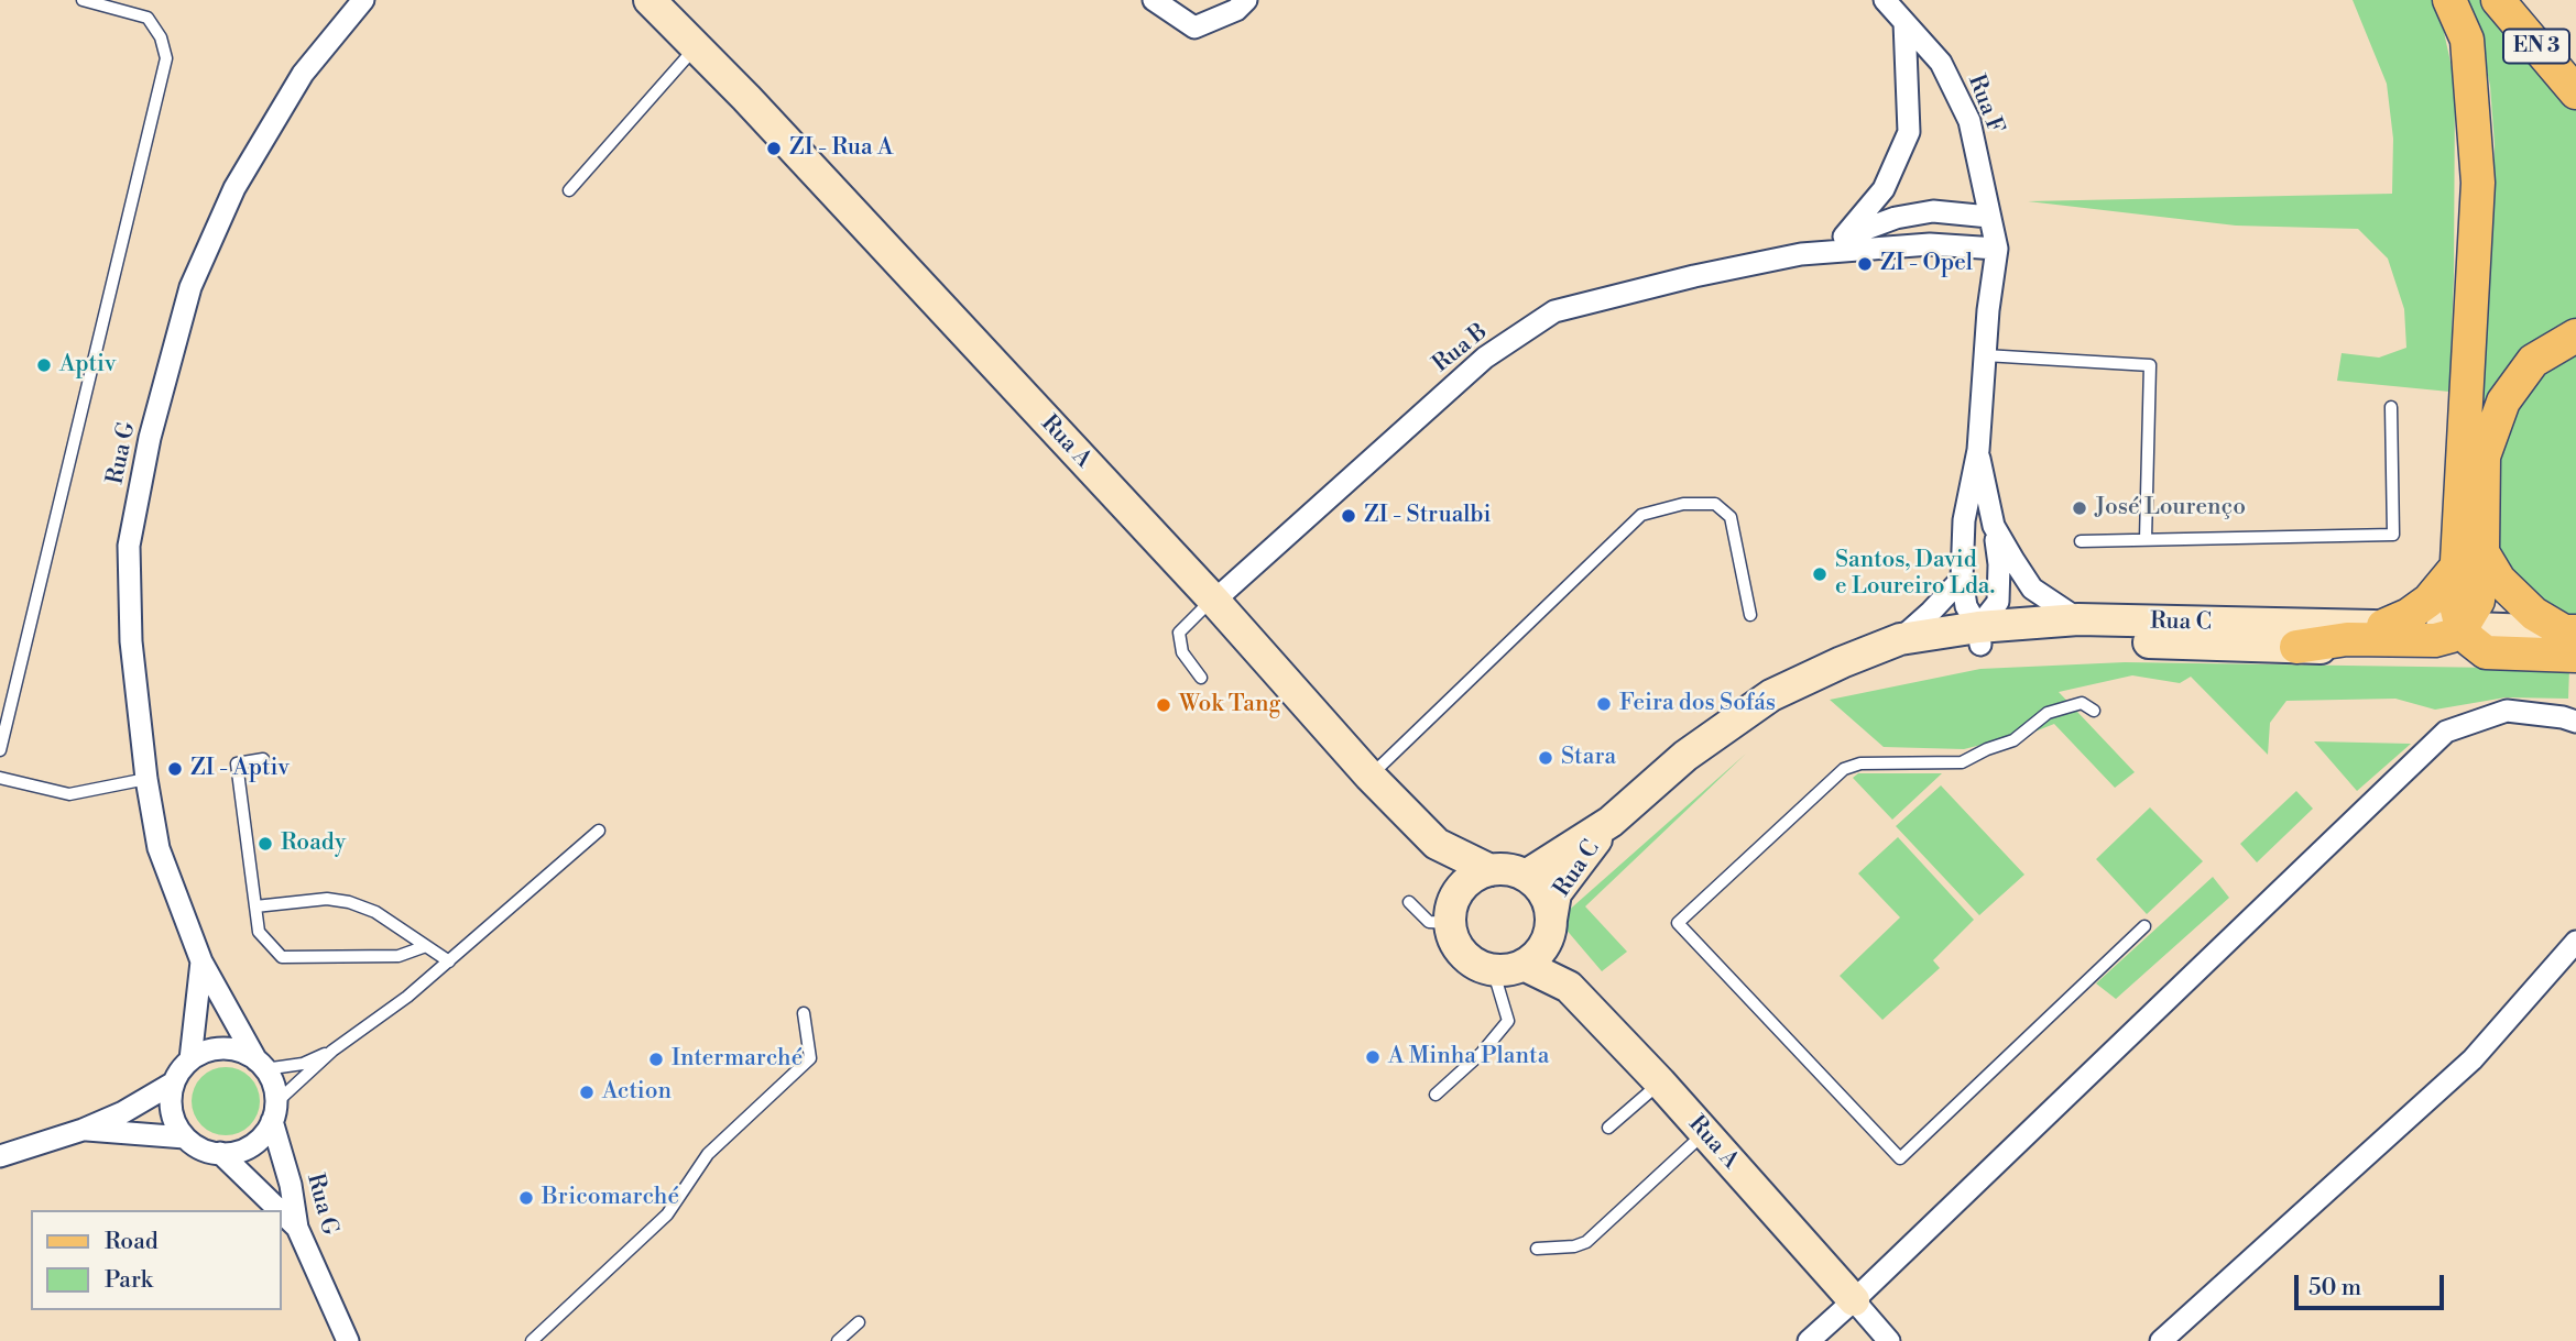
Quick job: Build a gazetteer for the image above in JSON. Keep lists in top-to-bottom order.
{
  "streets": {
    "main road": ["EN 3", "Rua C"],
    "street": [
      "Rua F",
      "Rua B",
      "Rua A",
      "Rua G"
    ]
  },
  "crossings": [
    ["Rua F", "Rua B"],
    ["Rua B", "Rua A"],
    ["Rua A", "Rua C"]
  ],
  "places": [
    "ZI - Rua A",
    "ZI - Opel",
    "Aptiv",
    "José Lourenço",
    "ZI - Strualbi",
    "Santos, David e Loureiro Lda.",
    "Feira dos Sofás",
    "Wok Tang",
    "Stara",
    "ZI - Aptiv",
    "Roady",
    "A Minha Planta",
    "Intermarché",
    "Action",
    "Bricomarché"
  ],
  "legend": ["Road", "Park"],
  "scale_bar": "50 m"
}
